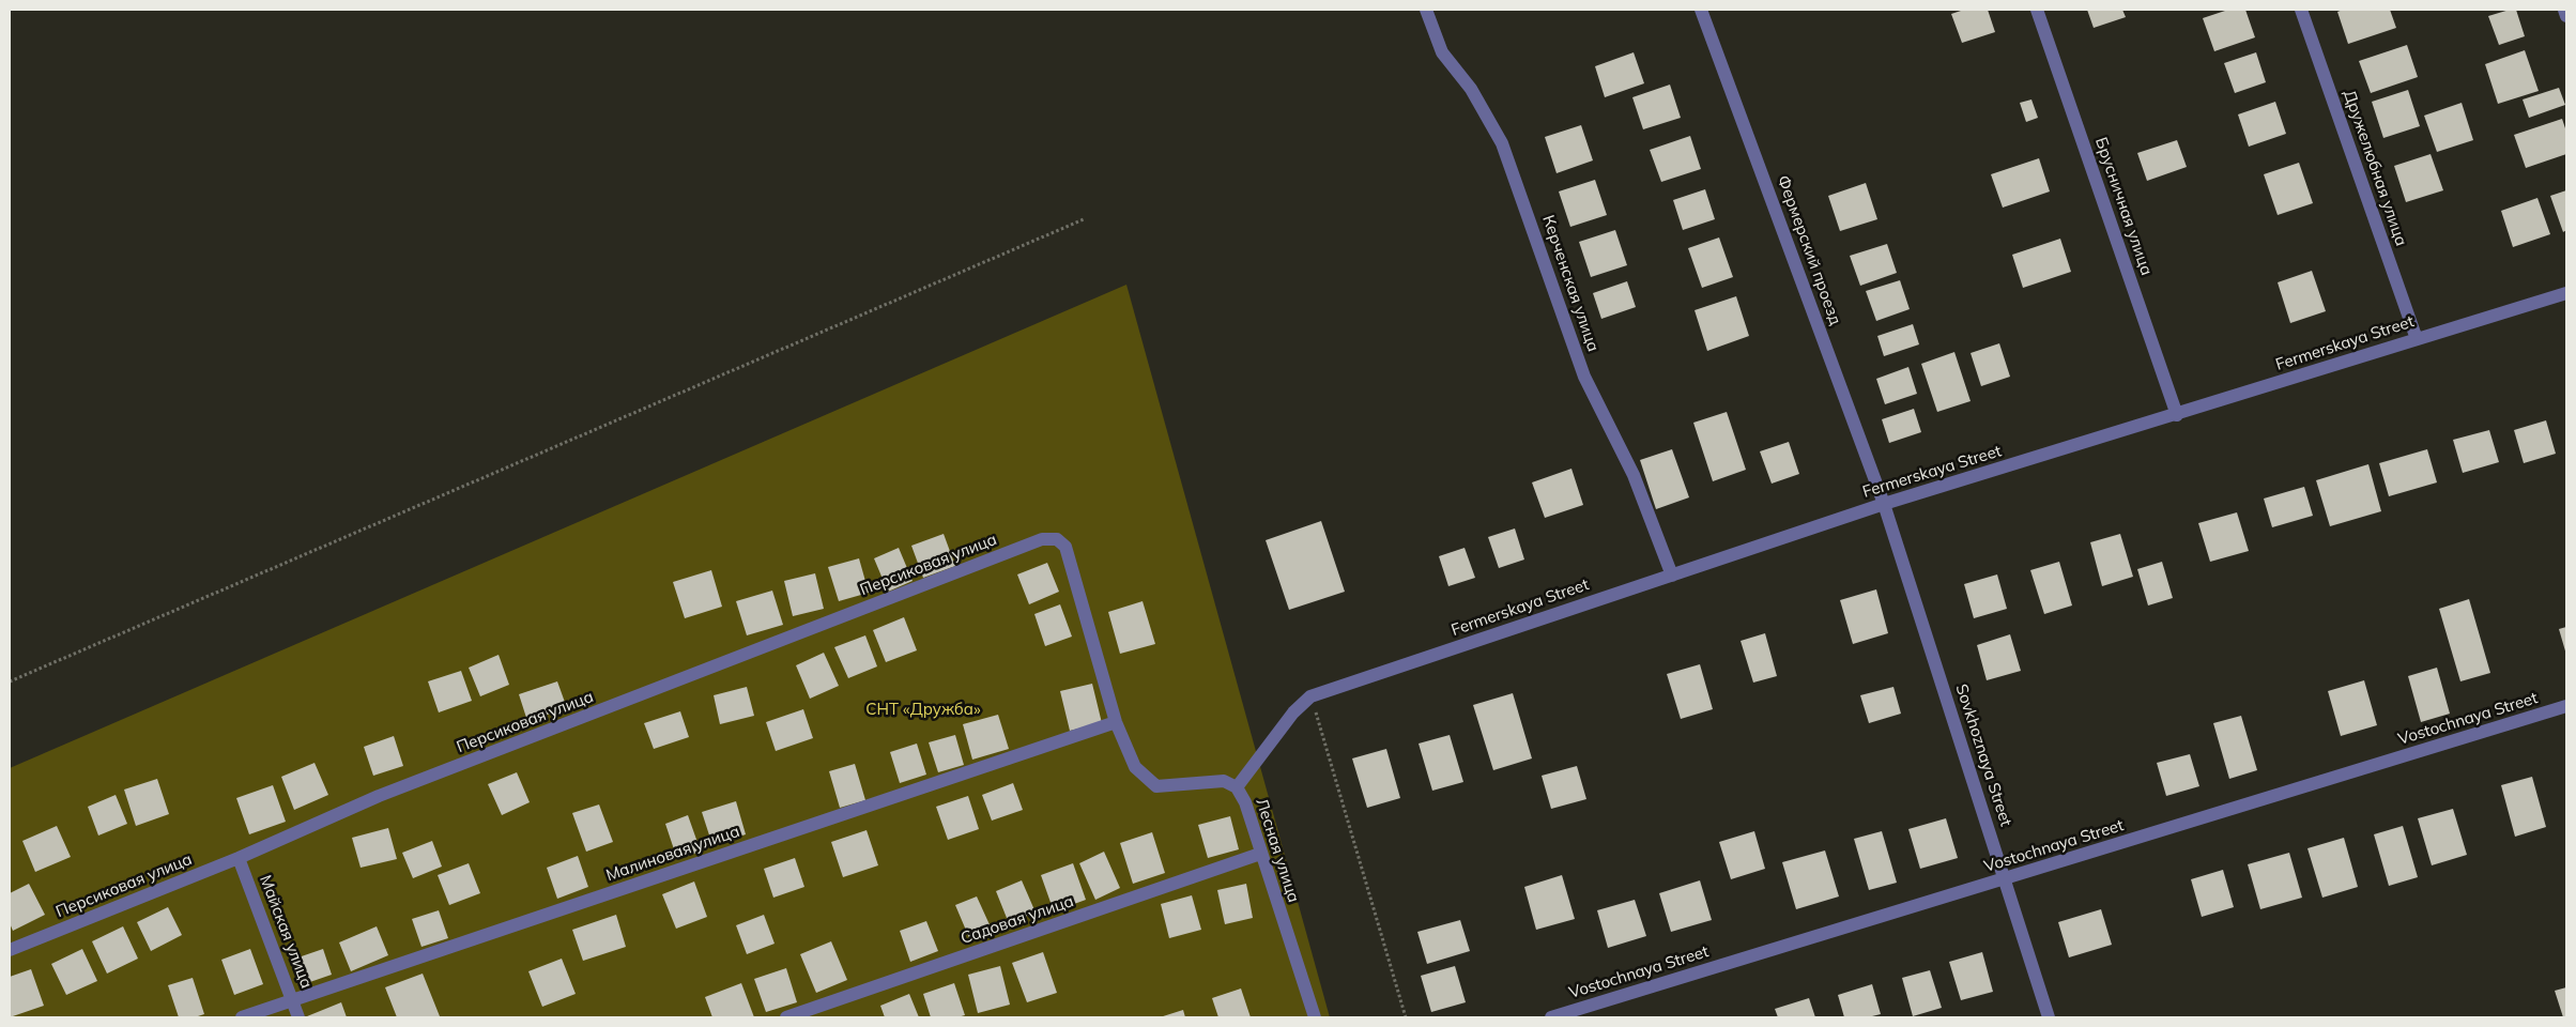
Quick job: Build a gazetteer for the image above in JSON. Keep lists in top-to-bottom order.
{
  "streets": {
    "street": [
      "Дружелюбная улица",
      "Брусничная улица",
      "Фермерский проезд",
      "Керченская улица",
      "Fermerskaya Street",
      "Персиковая улица",
      "Vostochnaya Street",
      "Sovkhoznaya Street",
      "Лесная улица",
      "Малиновая улица",
      "Садовая улица",
      "Майская улица"
    ]
  },
  "crossings": [
    ["Дружелюбная улица", "Fermerskaya Street"],
    ["Брусничная улица", "Fermerskaya Street"],
    ["Фермерский проезд", "Fermerskaya Street"],
    ["Фермерский проезд", "Sovkhoznaya Street"],
    ["Керченская улица", "Fermerskaya Street"],
    ["Fermerskaya Street", "Sovkhoznaya Street"],
    ["Персиковая улица", "Лесная улица"],
    ["Персиковая улица", "Майская улица"],
    ["Vostochnaya Street", "Sovkhoznaya Street"],
    ["Лесная улица", "Малиновая улица"],
    ["Лесная улица", "Садовая улица"],
    ["Малиновая улица", "Майская улица"]
  ],
  "parks": ["СНТ «Дружба»"]
}
